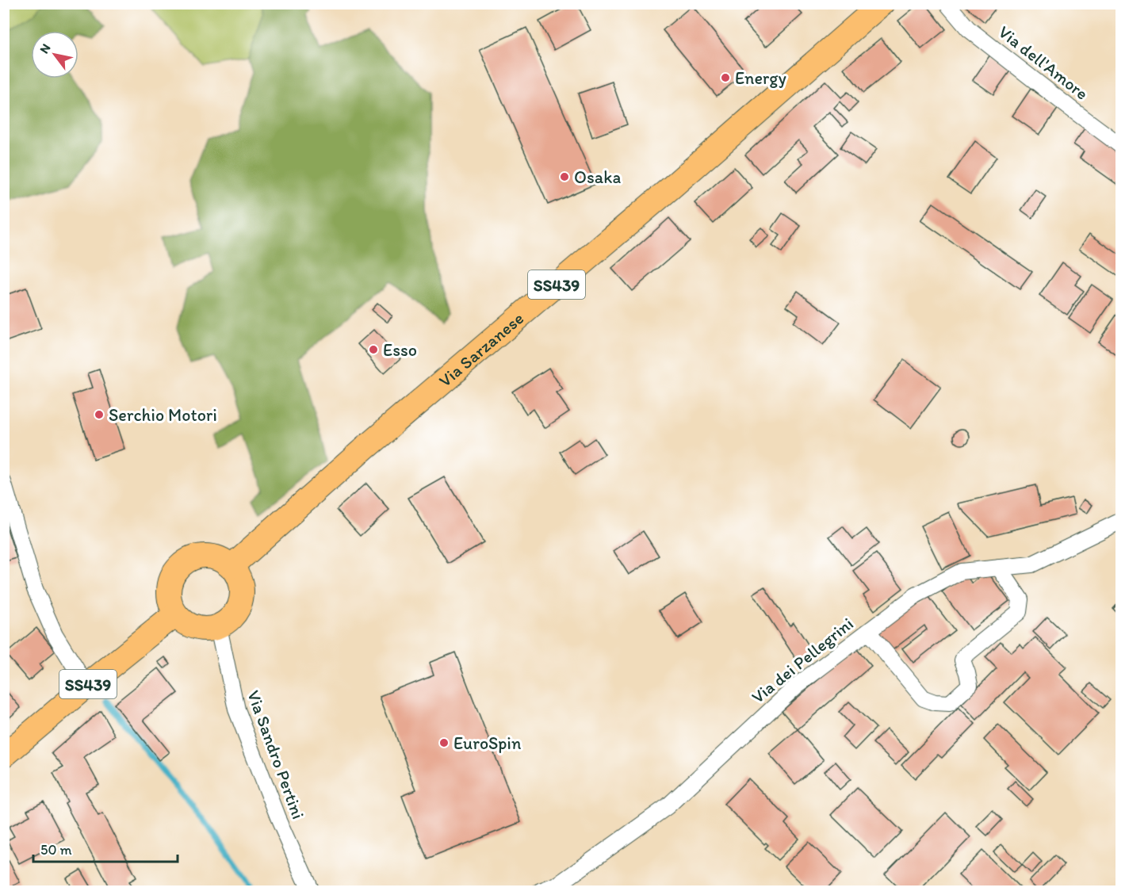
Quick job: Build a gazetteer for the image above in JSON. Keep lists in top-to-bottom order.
{
  "streets": {
    "main road": ["SS439", "Via Sarzanese"],
    "street": ["Via dell'Amore", "Via dei Pellegrini", "Via Sandro Pertini"]
  },
  "crossings": [
    ["SS439", "Via Sarzanese"],
    ["SS439", "Via Sandro Pertini"],
    ["Via Sarzanese", "Via Sandro Pertini"]
  ],
  "places": [
    "Energy",
    "Osaka",
    "Esso",
    "Serchio Motori",
    "EuroSpin"
  ],
  "scale_bar": "50 m",
  "north": "top left"
}
